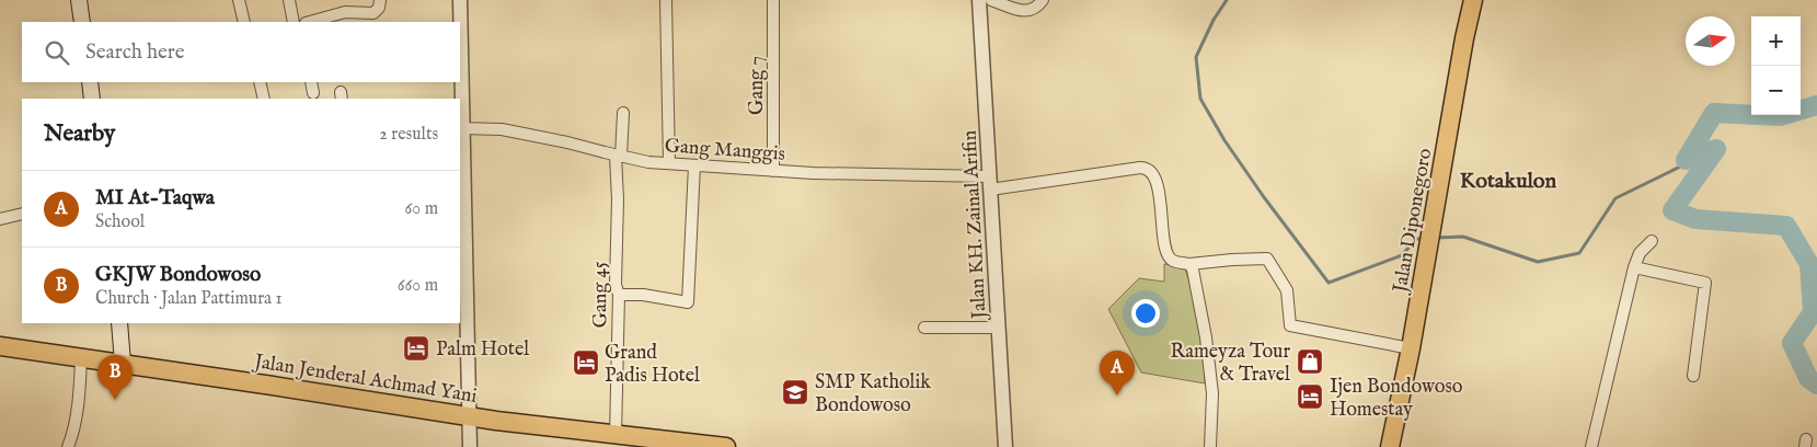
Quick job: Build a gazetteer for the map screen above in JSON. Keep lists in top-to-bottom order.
{
  "streets": {
    "main road": ["Jalan Diponegoro", "Jalan Jenderal Achmad Yani"],
    "street": [
      "Gang 7",
      "Gang Manggis",
      "Jalan KH. Zainal Arifin",
      "Gang 45"
    ]
  },
  "crossings": [
    ["Gang 7", "Gang Manggis"],
    ["Gang Manggis", "Jalan KH. Zainal Arifin"],
    ["Gang Manggis", "Gang 45"],
    ["Gang 45", "Jalan Jenderal Achmad Yani"]
  ],
  "districts": ["Kotakulon"],
  "places": {
    "hotel": ["Palm Hotel", "Grand Padis Hotel", "Ijen Bondowoso Homestay"],
    "shop": ["Rameyza Tour & Travel"],
    "school or university": ["SMP Katholik Bondowoso"]
  },
  "north": "right",
  "page": {
    "map_buttons": ["+", "−"],
    "search": "Search here",
    "heading": ["Nearby", "2 results"],
    "list": [
      {
        "mark": "A",
        "name": "MI At-Taqwa",
        "note": "School",
        "value": "60 m"
      },
      {
        "mark": "B",
        "name": "GKJW Bondowoso",
        "note": "Church · Jalan Pattimura 1",
        "value": "660 m"
      }
    ],
    "pins": ["A", "B"]
  }
}
